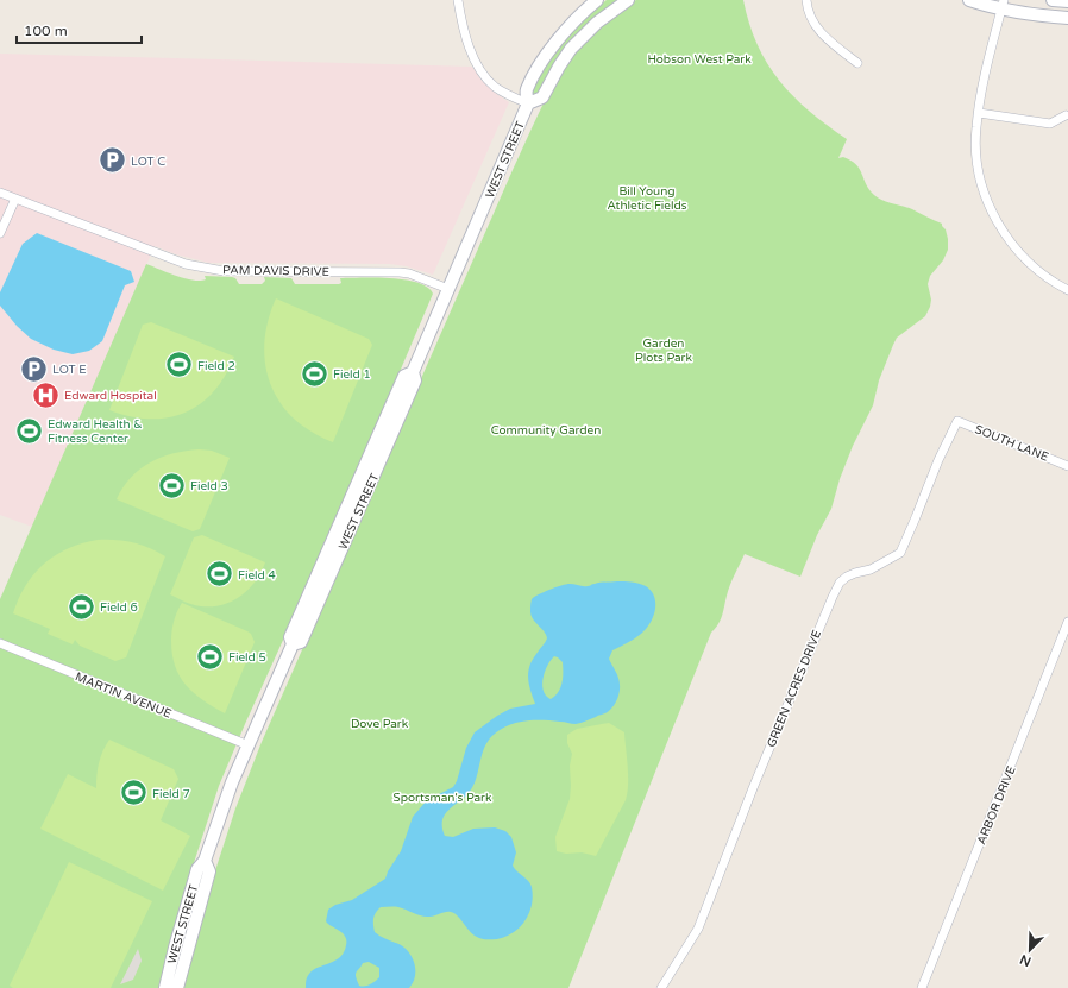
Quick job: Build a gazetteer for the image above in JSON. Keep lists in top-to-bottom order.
{
  "streets": {
    "street": [
      "WEST STREET",
      "PAM DAVIS DRIVE",
      "SOUTH LANE",
      "GREEN ACRES DRIVE",
      "MARTIN AVENUE",
      "ARBOR DRIVE"
    ]
  },
  "crossings": [
    ["WEST STREET", "PAM DAVIS DRIVE"],
    ["WEST STREET", "MARTIN AVENUE"],
    ["SOUTH LANE", "GREEN ACRES DRIVE"]
  ],
  "parks": [
    "Hobson West Park",
    "Bill Young Athletic Fields",
    "Garden Plots Park",
    "Community Garden",
    "Dove Park",
    "Sportsman's Park"
  ],
  "places": {
    "parking": ["LOT C", "LOT E"],
    "sports": [
      "Field 2",
      "Field 1",
      "Edward Health & Fitness Center",
      "Field 3",
      "Field 4",
      "Field 6",
      "Field 5",
      "Field 7"
    ],
    "hospital": ["Edward Hospital"]
  },
  "scale_bar": "100 m",
  "north": "bottom left"
}
